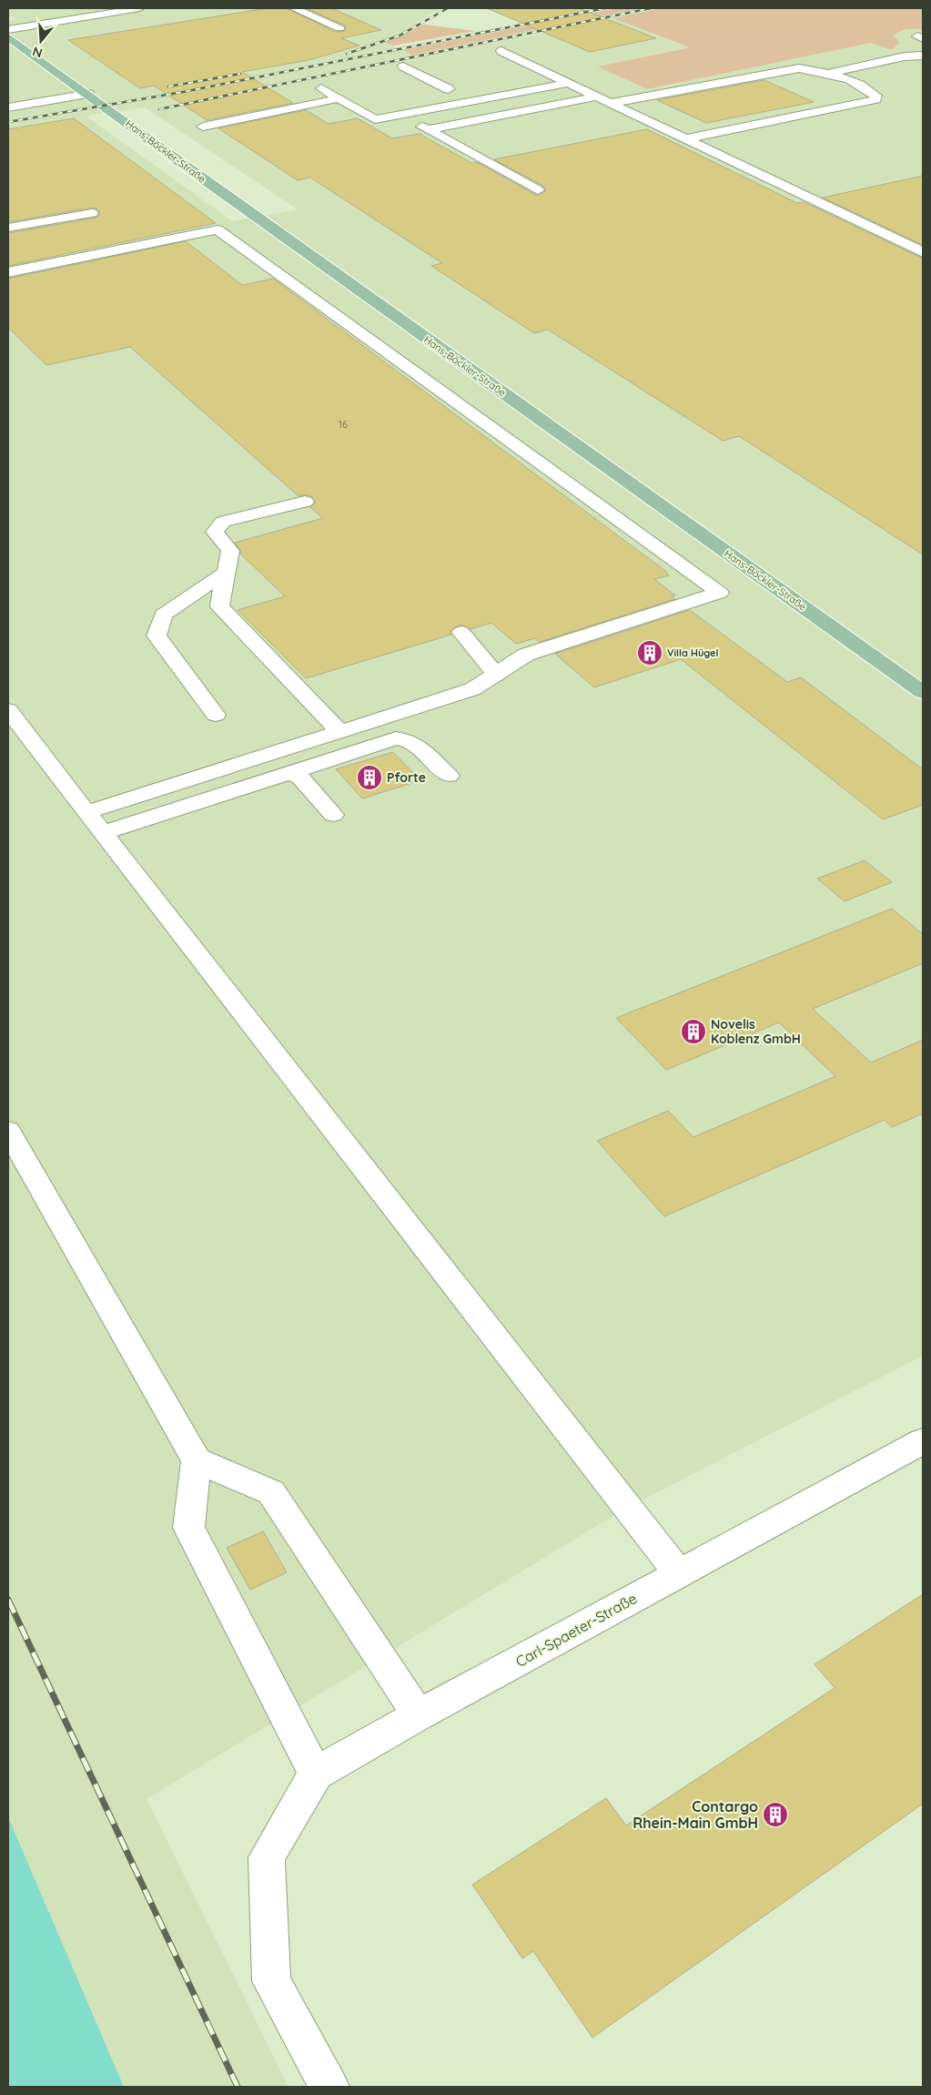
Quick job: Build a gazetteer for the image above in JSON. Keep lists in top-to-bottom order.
{
  "streets": {
    "main road": ["Hans-Böckler-Straße"],
    "street": ["Carl-Spaeter-Straße"]
  },
  "places": {
    "building": [
      "Villa Hügel",
      "Pforte",
      "Novelis Koblenz GmbH",
      "Contargo Rhein-Main GmbH"
    ]
  },
  "house_numbers": ["16"],
  "north": "bottom"
}
